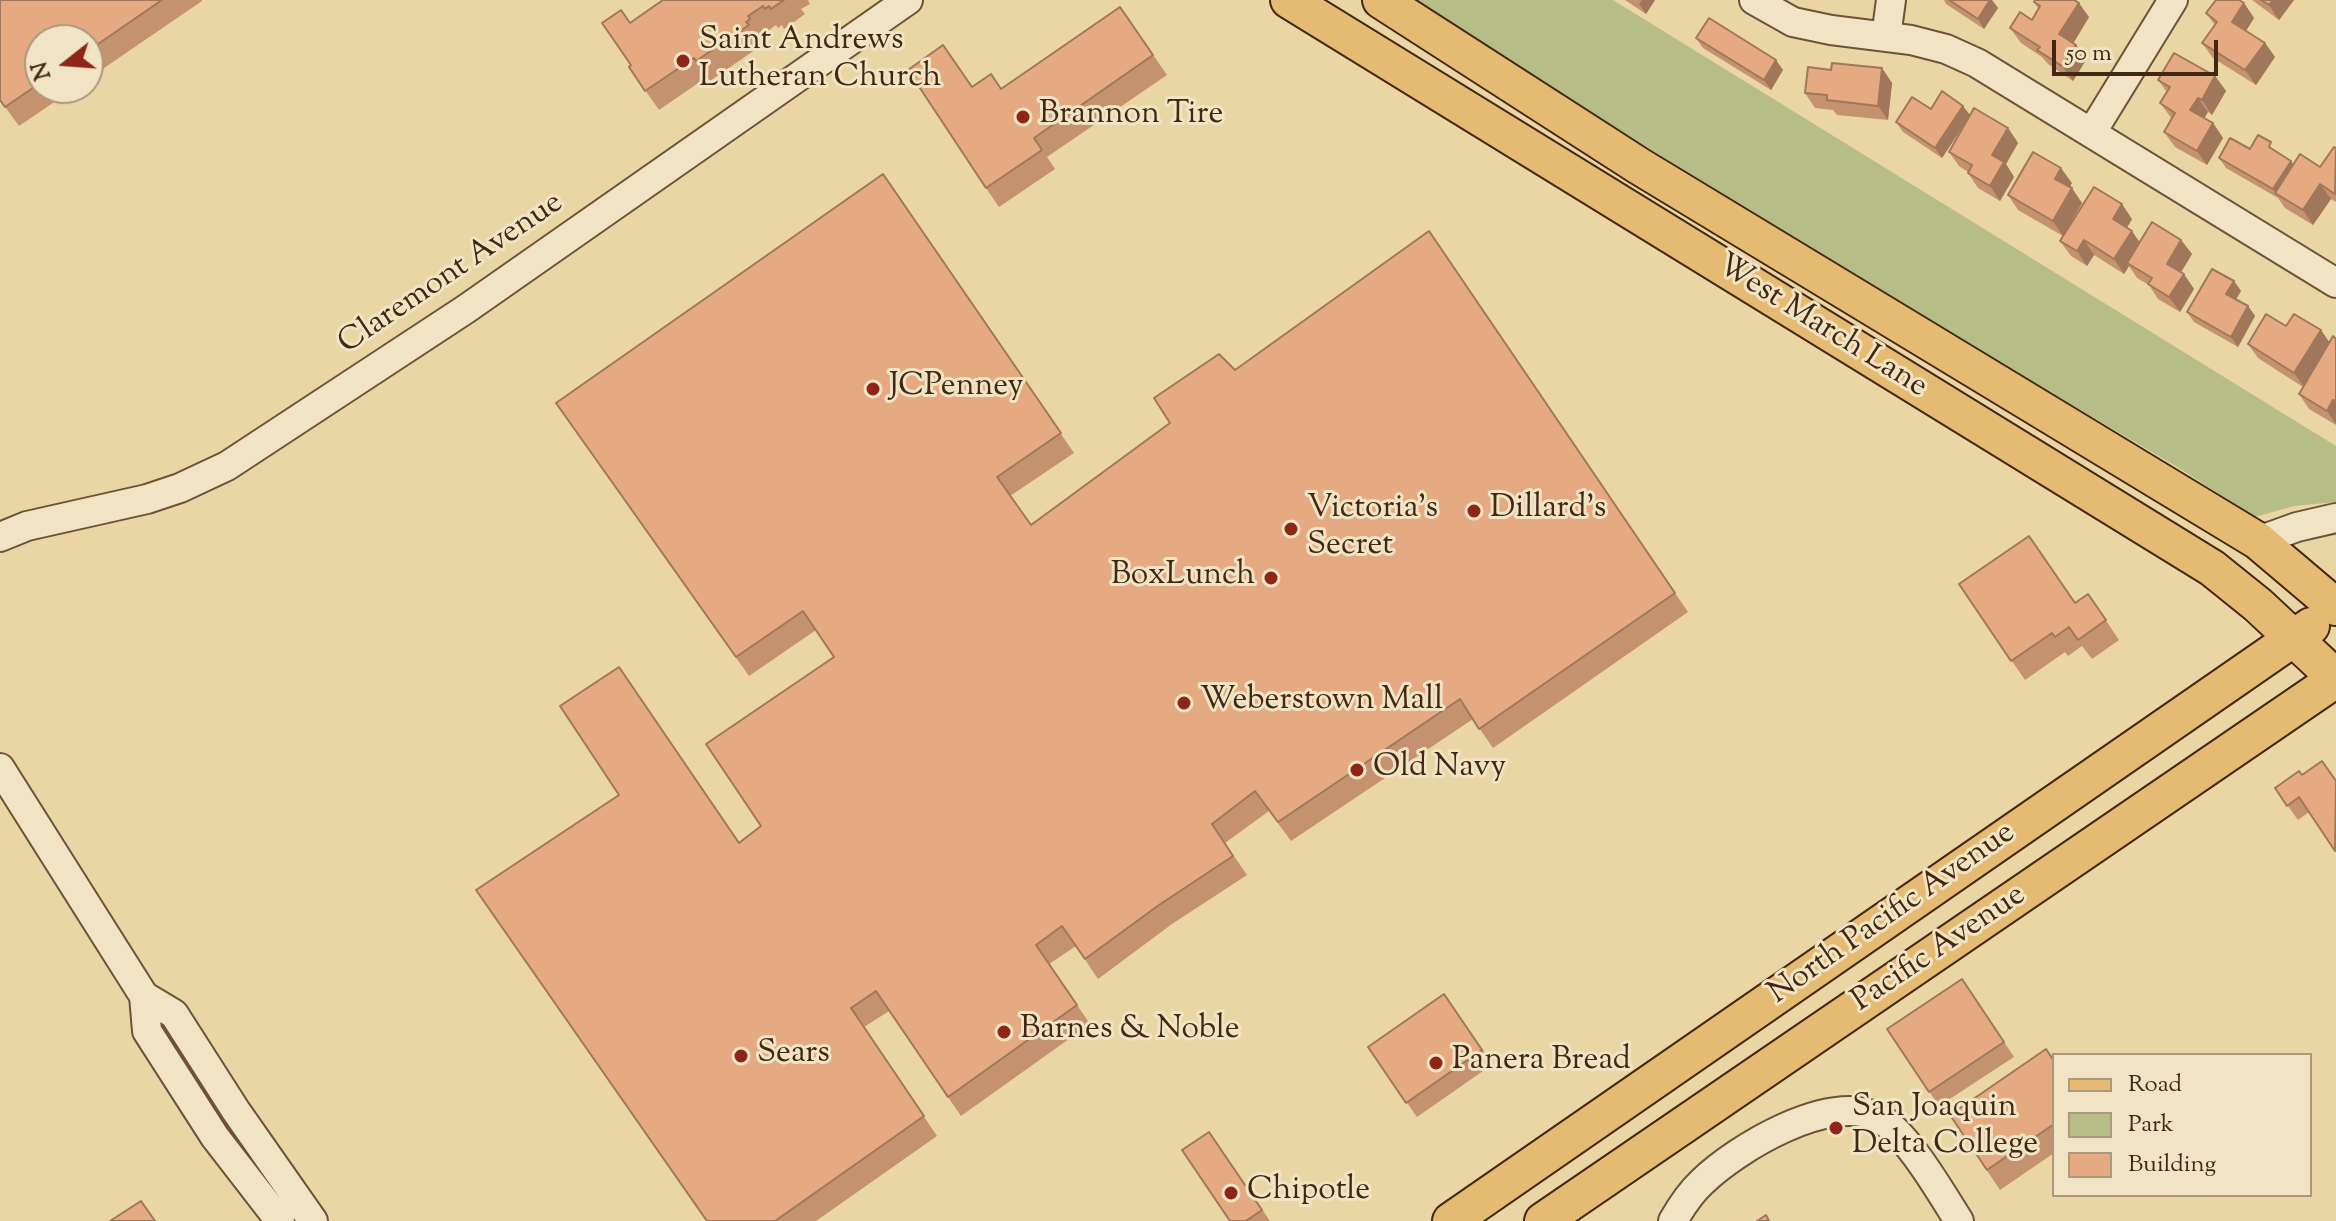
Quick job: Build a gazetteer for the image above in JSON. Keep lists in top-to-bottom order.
{
  "streets": {
    "main road": ["West March Lane", "North Pacific Avenue", "Pacific Avenue"],
    "street": ["Claremont Avenue"]
  },
  "crossings": [
    ["West March Lane", "North Pacific Avenue"],
    ["West March Lane", "Pacific Avenue"]
  ],
  "places": [
    "Saint Andrews Lutheran Church",
    "Brannon Tire",
    "JCPenney",
    "Dillard's",
    "Victoria's Secret",
    "BoxLunch",
    "Weberstown Mall",
    "Old Navy",
    "Barnes & Noble",
    "Sears",
    "Panera Bread",
    "San Joaquin Delta College",
    "Chipotle"
  ],
  "legend": ["Road", "Park", "Building"],
  "scale_bar": "50 m",
  "north": "left"
}
